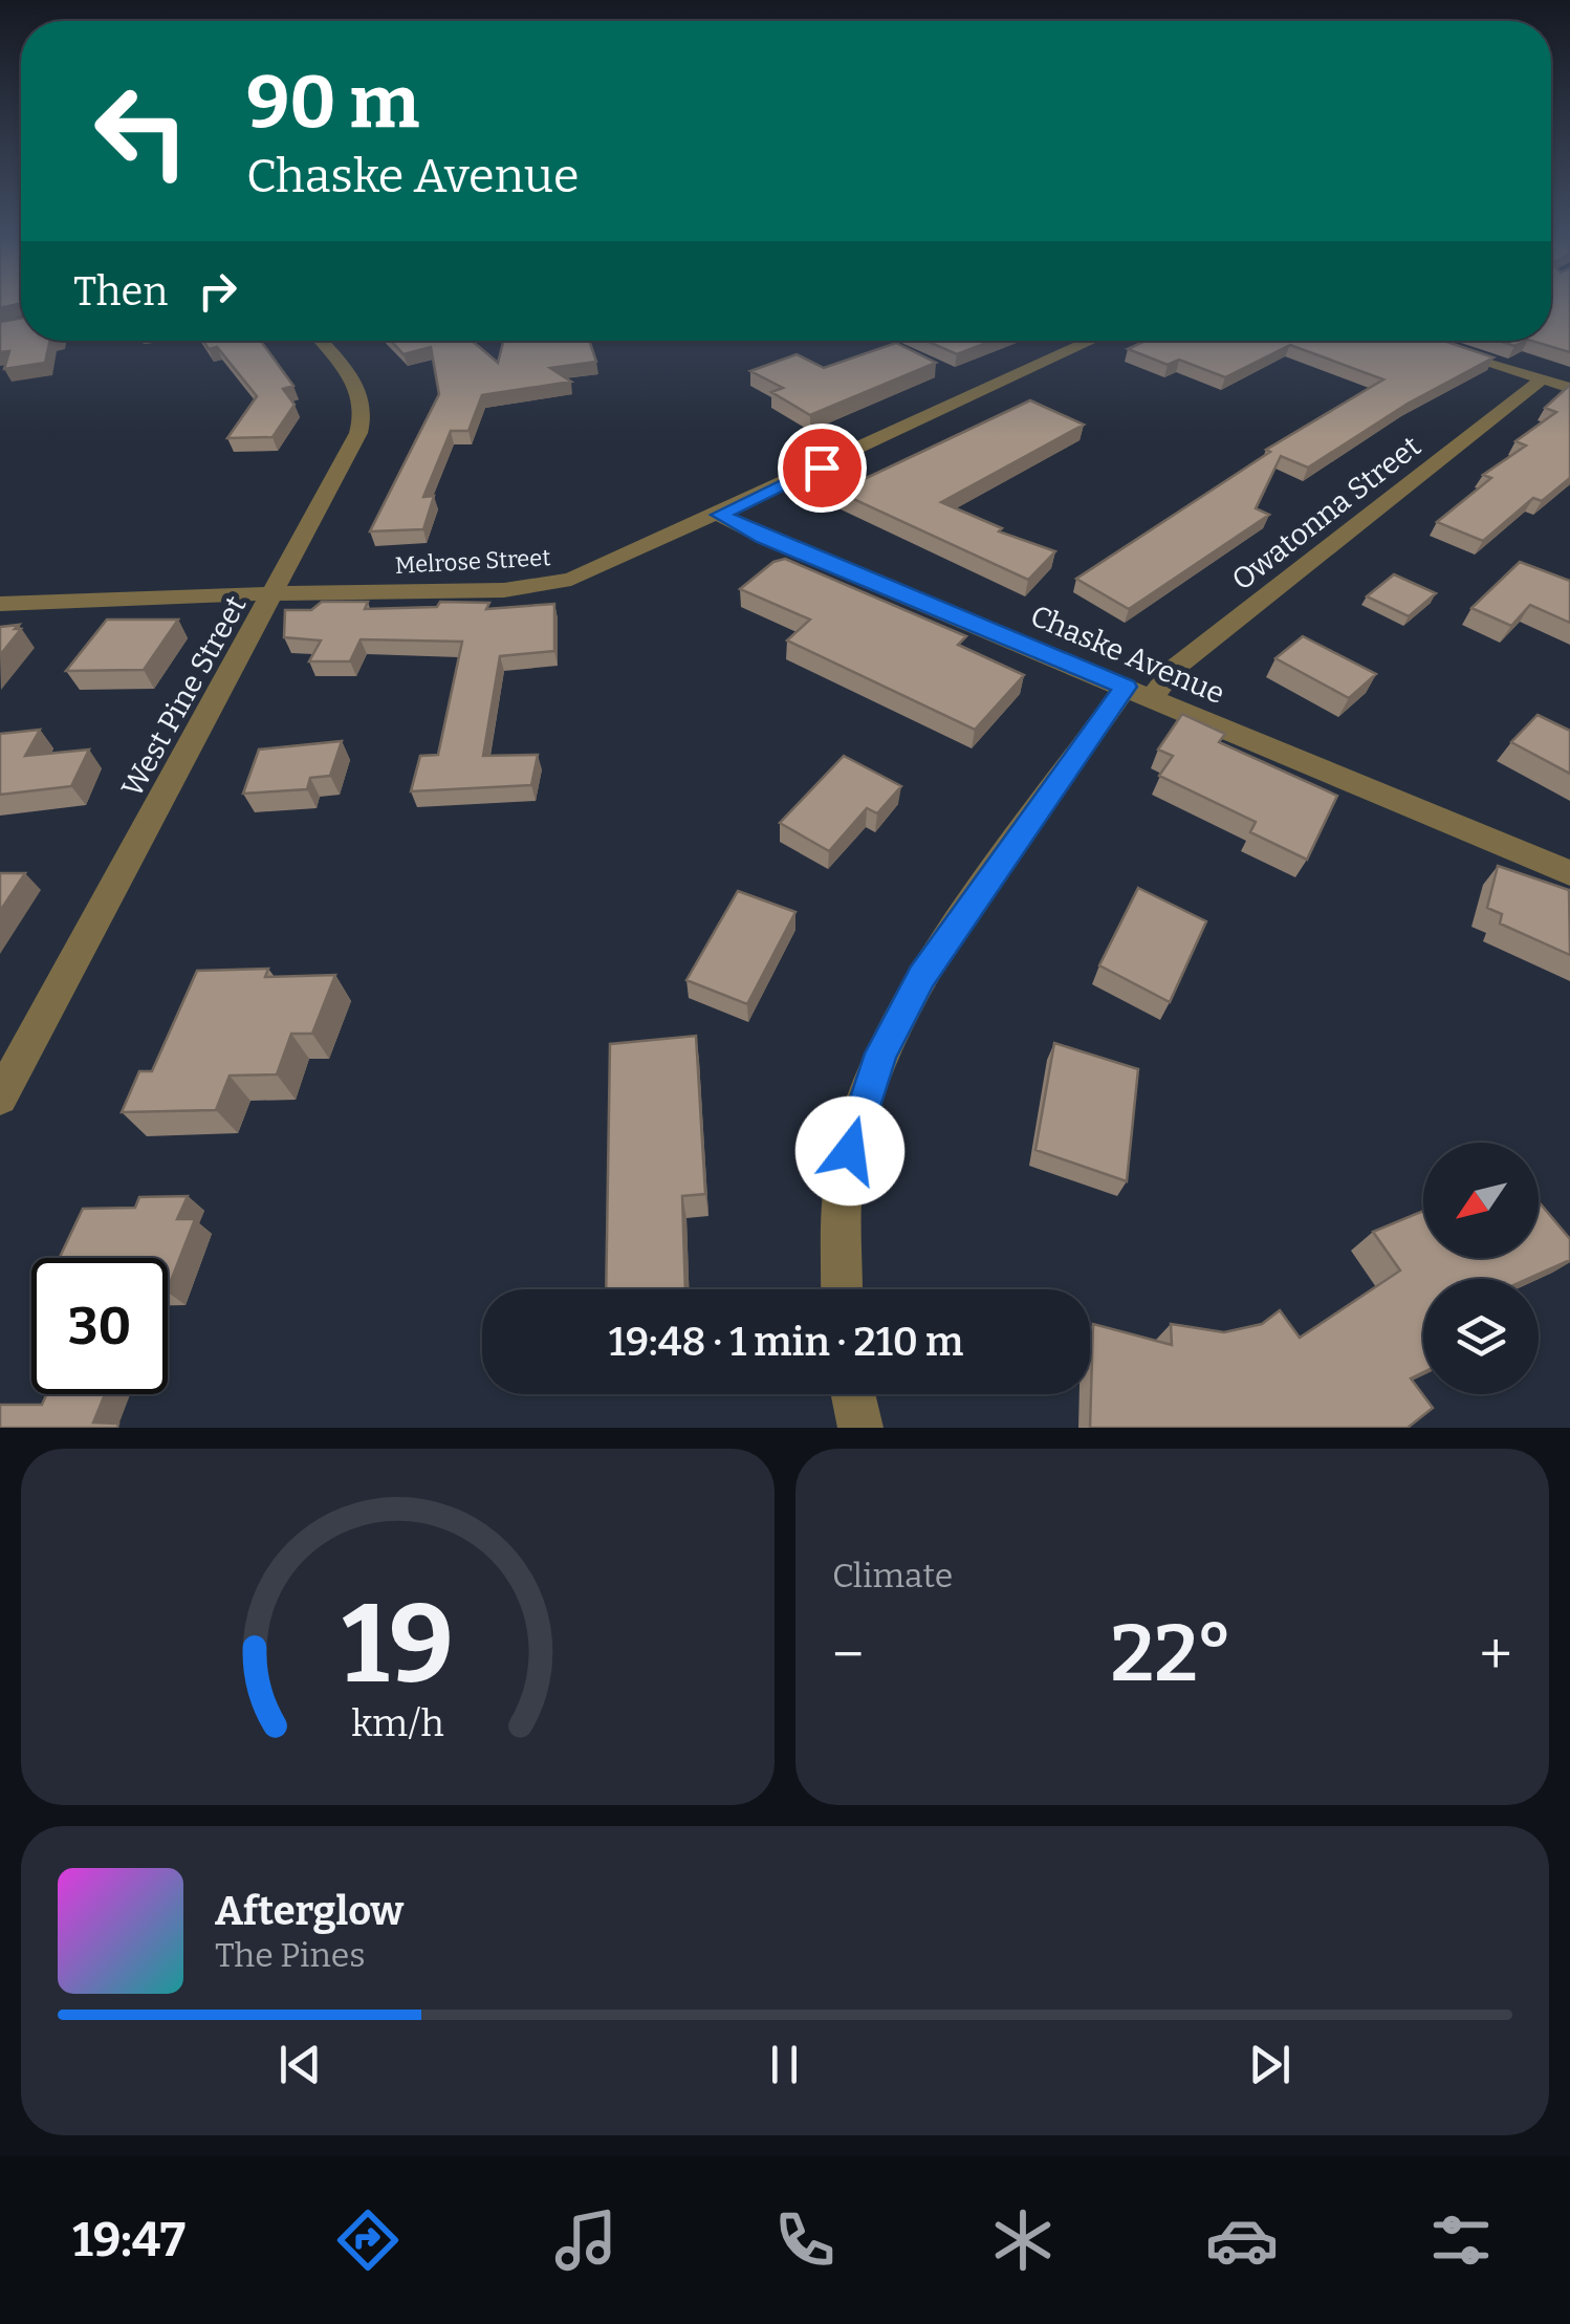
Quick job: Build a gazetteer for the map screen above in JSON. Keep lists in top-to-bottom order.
{
  "streets": {
    "street": [
      "Owatonna Street",
      "Melrose Street",
      "Chaske Avenue",
      "West Pine Street"
    ]
  },
  "crossings": [
    ["Owatonna Street", "Chaske Avenue"],
    ["Melrose Street", "Chaske Avenue"],
    ["Melrose Street", "West Pine Street"]
  ],
  "north": "bottom left",
  "page": {
    "turn": ["90 m", "Chaske Avenue"],
    "then": "Then",
    "limit": "30",
    "trip": "19:48 · 1 min · 210 m",
    "tile": "Climate",
    "heat": ["−", "22°", "+"],
    "song": ["Afterglow", "The Pines"],
    "tabs": "19:47",
    "gauge": ["19", "km/h"]
  }
}
